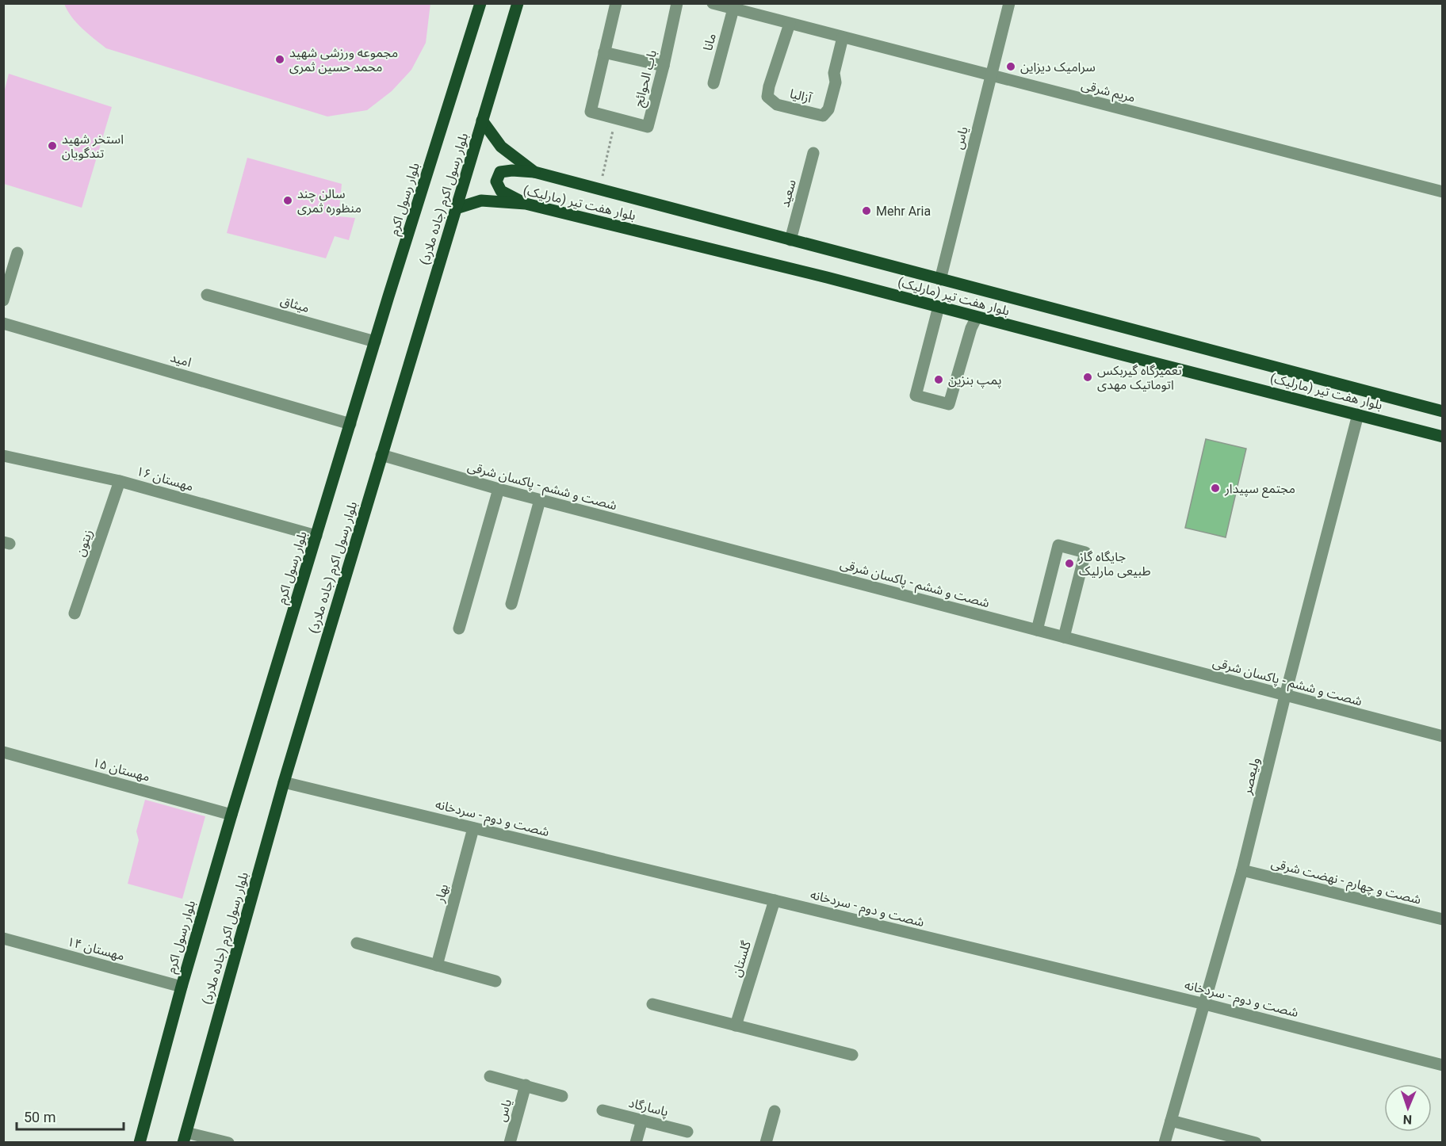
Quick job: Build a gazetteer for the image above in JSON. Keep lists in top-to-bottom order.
{
  "streets": {
    "main road": ["بلوار رسول اکرم", "بلوار رسول اکرم (جاده ملارد)", "بلوار هفت تیر (مارلیک)"],
    "street": [
      "مانا",
      "باب الحوائج",
      "مریم شرقی",
      "آزالیا",
      "یاس",
      "سعید",
      "میثاق",
      "امید",
      "مهستان ۱۶",
      "شصت و ششم - پاکسان شرقی",
      "زیتون",
      "مهستان ۱۵",
      "ولیعصر",
      "شصت و دوم - سردخانه",
      "شصت و چهارم - نهضت شرقی",
      "بهار",
      "مهستان ۱۴",
      "گلستان",
      "پاسارگاد"
    ]
  },
  "crossings": [
    ["مانا", "مریم شرقی"],
    ["مریم شرقی", "آزالیا"],
    ["مریم شرقی", "یاس"],
    ["یاس", "بلوار هفت تیر (مارلیک)"],
    ["سعید", "بلوار هفت تیر (مارلیک)"],
    ["بلوار رسول اکرم", "میثاق"],
    ["بلوار رسول اکرم", "امید"],
    ["بلوار رسول اکرم", "مهستان ۱۶"],
    ["بلوار رسول اکرم", "مهستان ۱۵"],
    ["بلوار رسول اکرم", "مهستان ۱۴"],
    ["بلوار رسول اکرم (جاده ملارد)", "بلوار هفت تیر (مارلیک)"],
    ["بلوار رسول اکرم (جاده ملارد)", "شصت و ششم - پاکسان شرقی"],
    ["بلوار رسول اکرم (جاده ملارد)", "شصت و دوم - سردخانه"],
    ["بلوار هفت تیر (مارلیک)", "ولیعصر"],
    ["مهستان ۱۶", "زیتون"],
    ["شصت و ششم - پاکسان شرقی", "ولیعصر"],
    ["ولیعصر", "شصت و دوم - سردخانه"],
    ["ولیعصر", "شصت و چهارم - نهضت شرقی"],
    ["شصت و دوم - سردخانه", "بهار"],
    ["شصت و دوم - سردخانه", "گلستان"]
  ],
  "places": [
    "مجموعه ورزشی شهید محمد حسین ثمری",
    "سرامیک دیزاین",
    "استخر شهید تندگویان",
    "سالن چند منظوره ثمری",
    "Mehr Aria",
    "تعمیرگاه گیربکس اتوماتیک مهدی",
    "پمپ بنزین",
    "مجتمع سپیدار",
    "جایگاه گاز طبیعی مارلیک"
  ],
  "scale_bar": "50 m",
  "north": "bottom"
}
